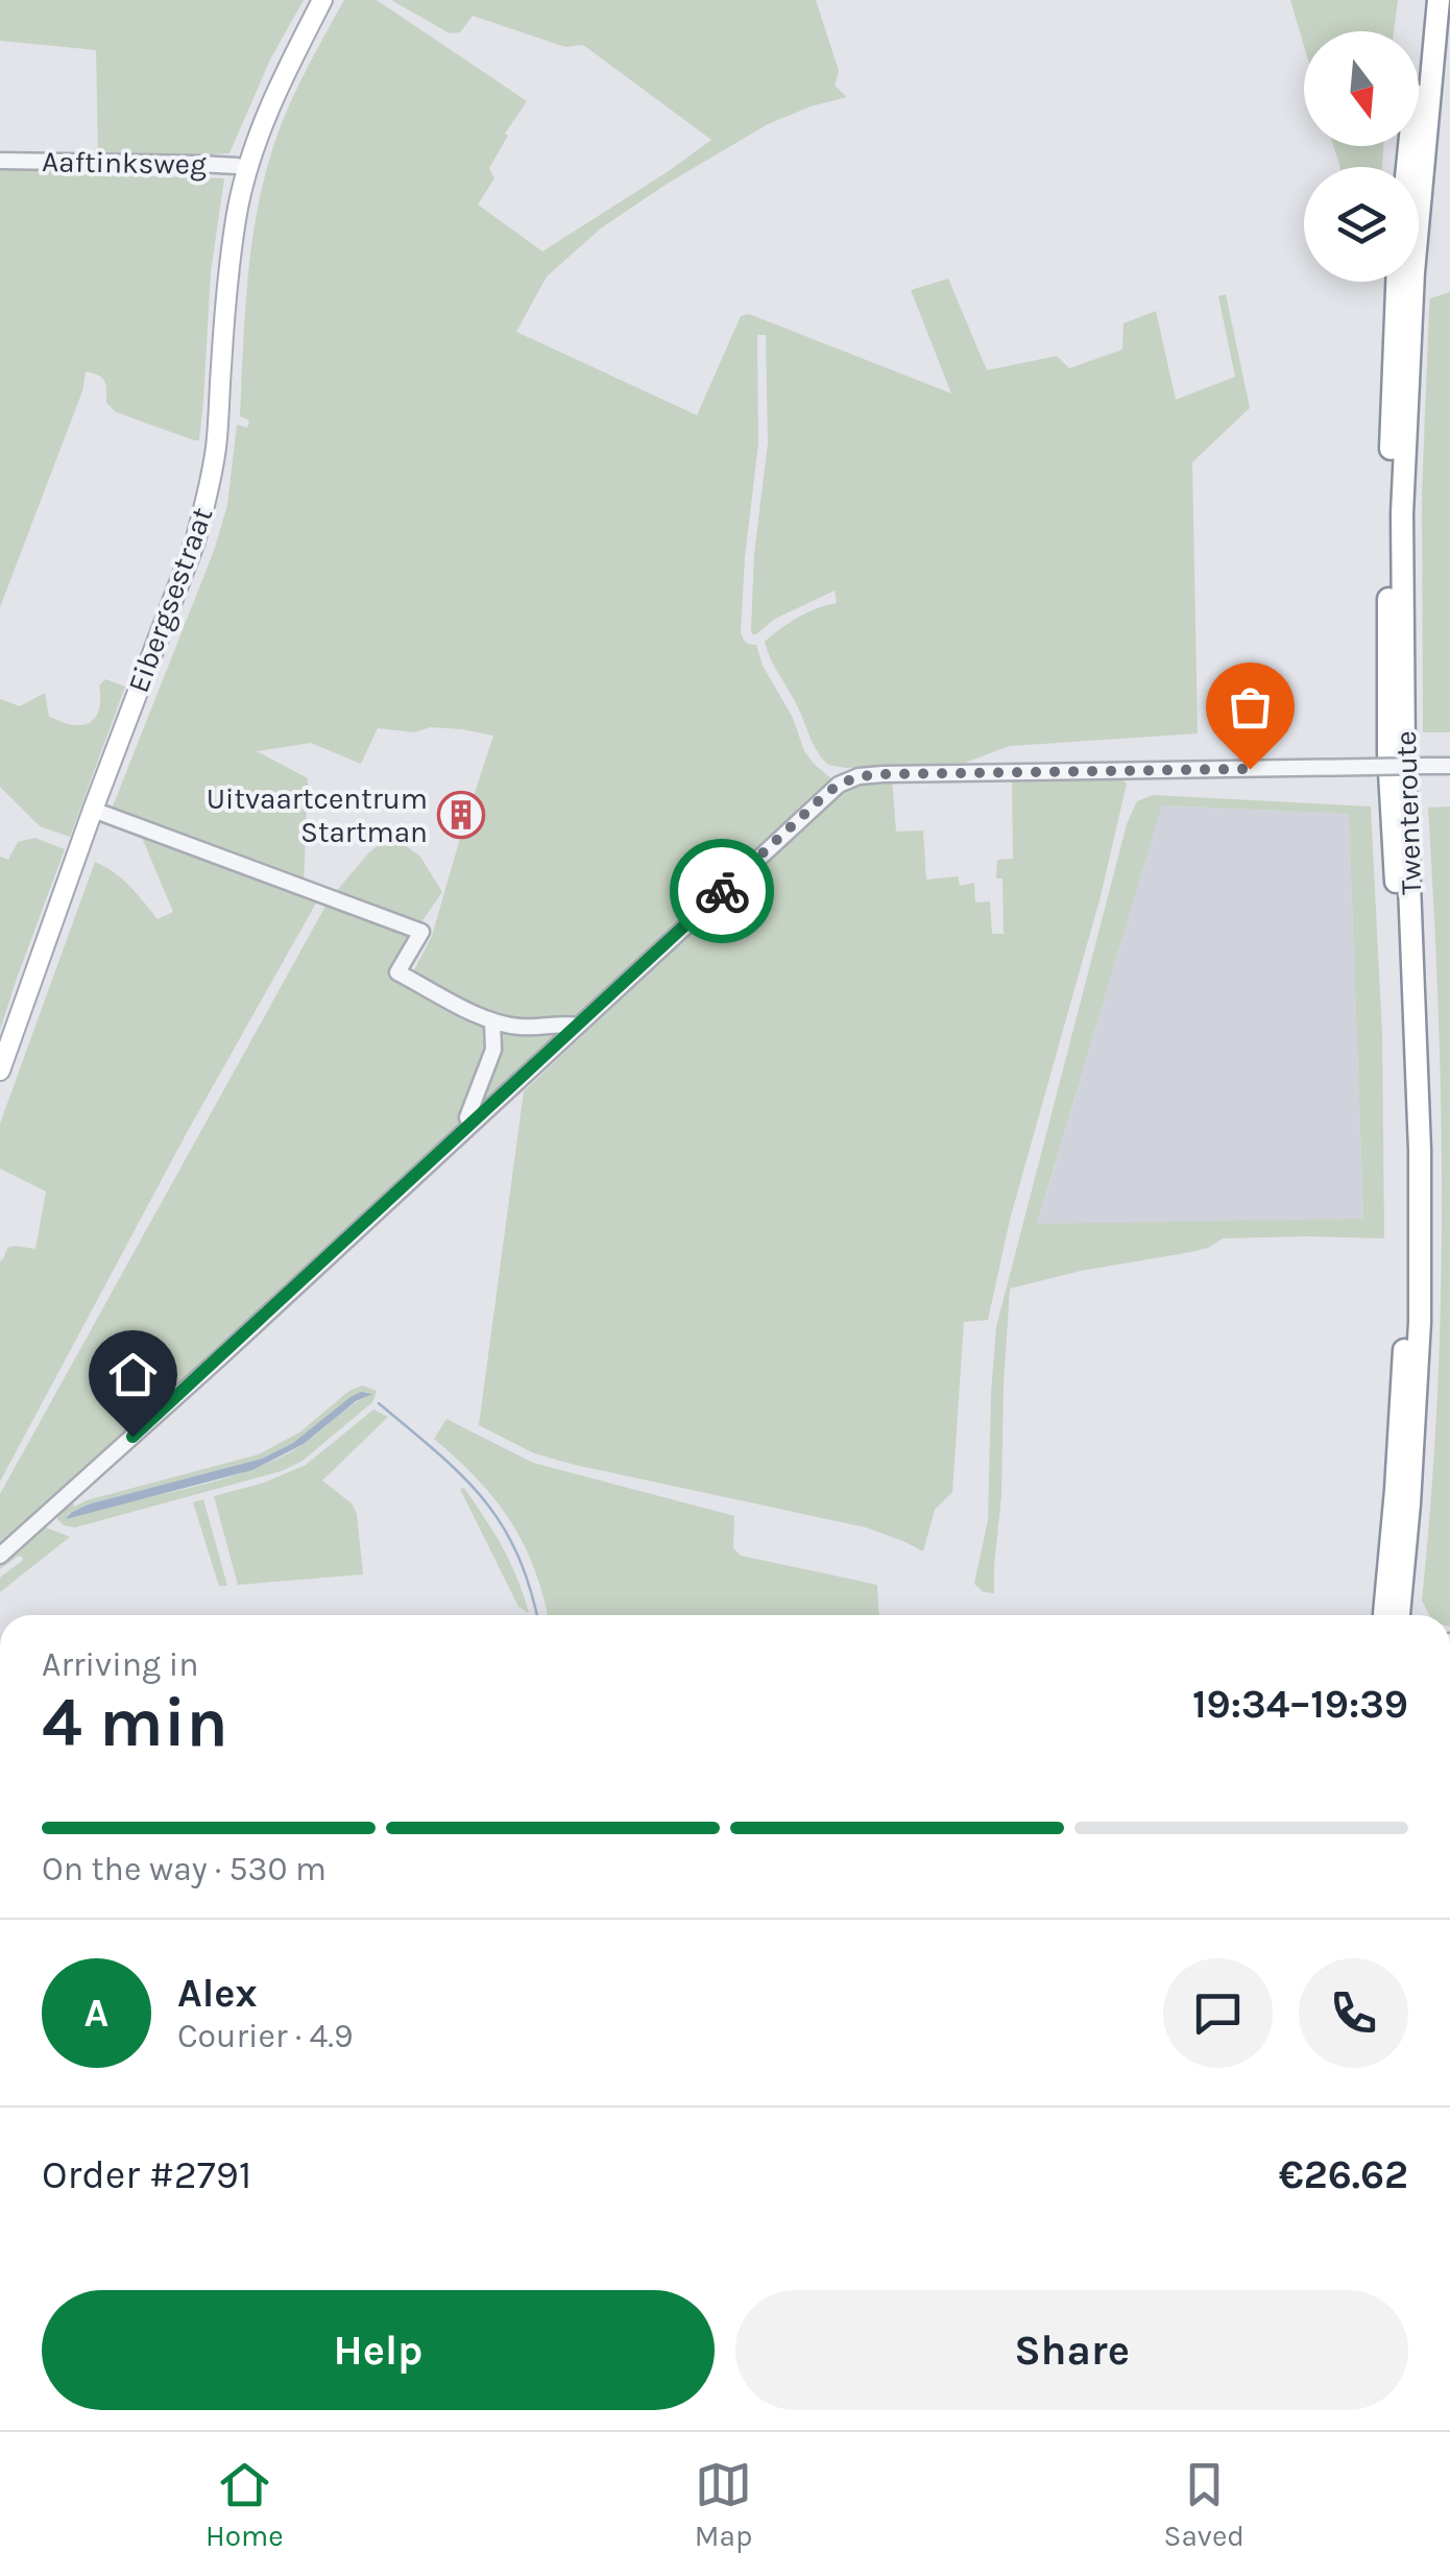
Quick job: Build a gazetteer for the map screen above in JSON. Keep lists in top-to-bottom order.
{
  "streets": {
    "highway": ["Twenteroute"],
    "main road": ["Eibergsestraat"],
    "street": ["Aaftinksweg"]
  },
  "crossings": [
    ["Aaftinksweg", "Eibergsestraat"]
  ],
  "places": {
    "building": ["Uitvaartcentrum Startman"]
  },
  "north": "bottom",
  "page": {
    "heading": ["4 min", "Arriving in", "19:34–19:39"],
    "panel": [
      "Alex",
      "Courier · 4.9",
      "Order #2791",
      "€26.62"
    ],
    "bar": "On the way · 530 m",
    "round": "A",
    "buttons": ["Help", "Share"],
    "tabs": ["Home", "Map", "Saved"]
  }
}
